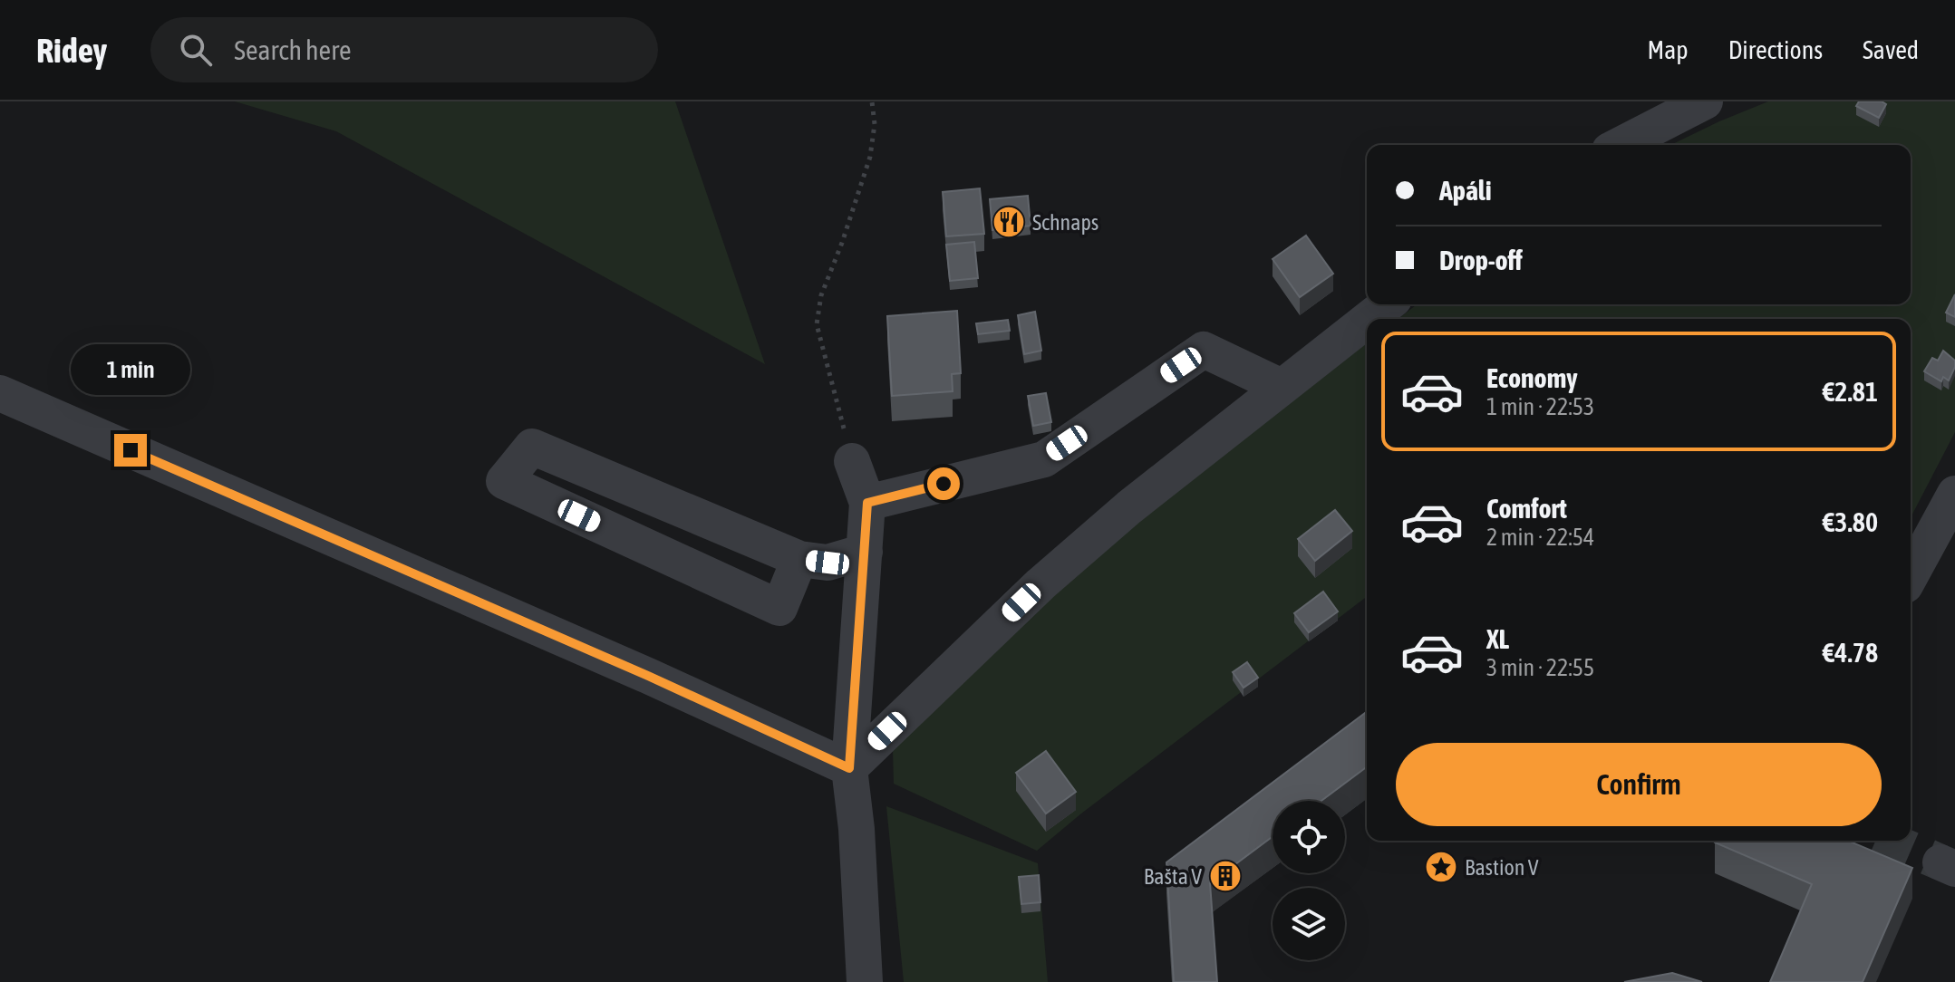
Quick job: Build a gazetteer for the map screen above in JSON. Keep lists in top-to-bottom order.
{
  "places": {
    "restaurant": ["Schnaps"],
    "place": ["Bastion V"],
    "building": ["Bašta V"]
  },
  "page": {
    "header": "Ridey",
    "search": "Search here",
    "nav": ["Map", "Directions", "Saved"],
    "banner": ["Apáli", "Drop-off"],
    "list": [
      {
        "name": "Economy",
        "note": "1 min · 22:53",
        "value": "€2.81"
      },
      {
        "name": "Comfort",
        "note": "2 min · 22:54",
        "value": "€3.80"
      },
      {
        "name": "XL",
        "note": "3 min · 22:55",
        "value": "€4.78"
      }
    ],
    "bubble": "1 min",
    "buttons": "Confirm"
  }
}
